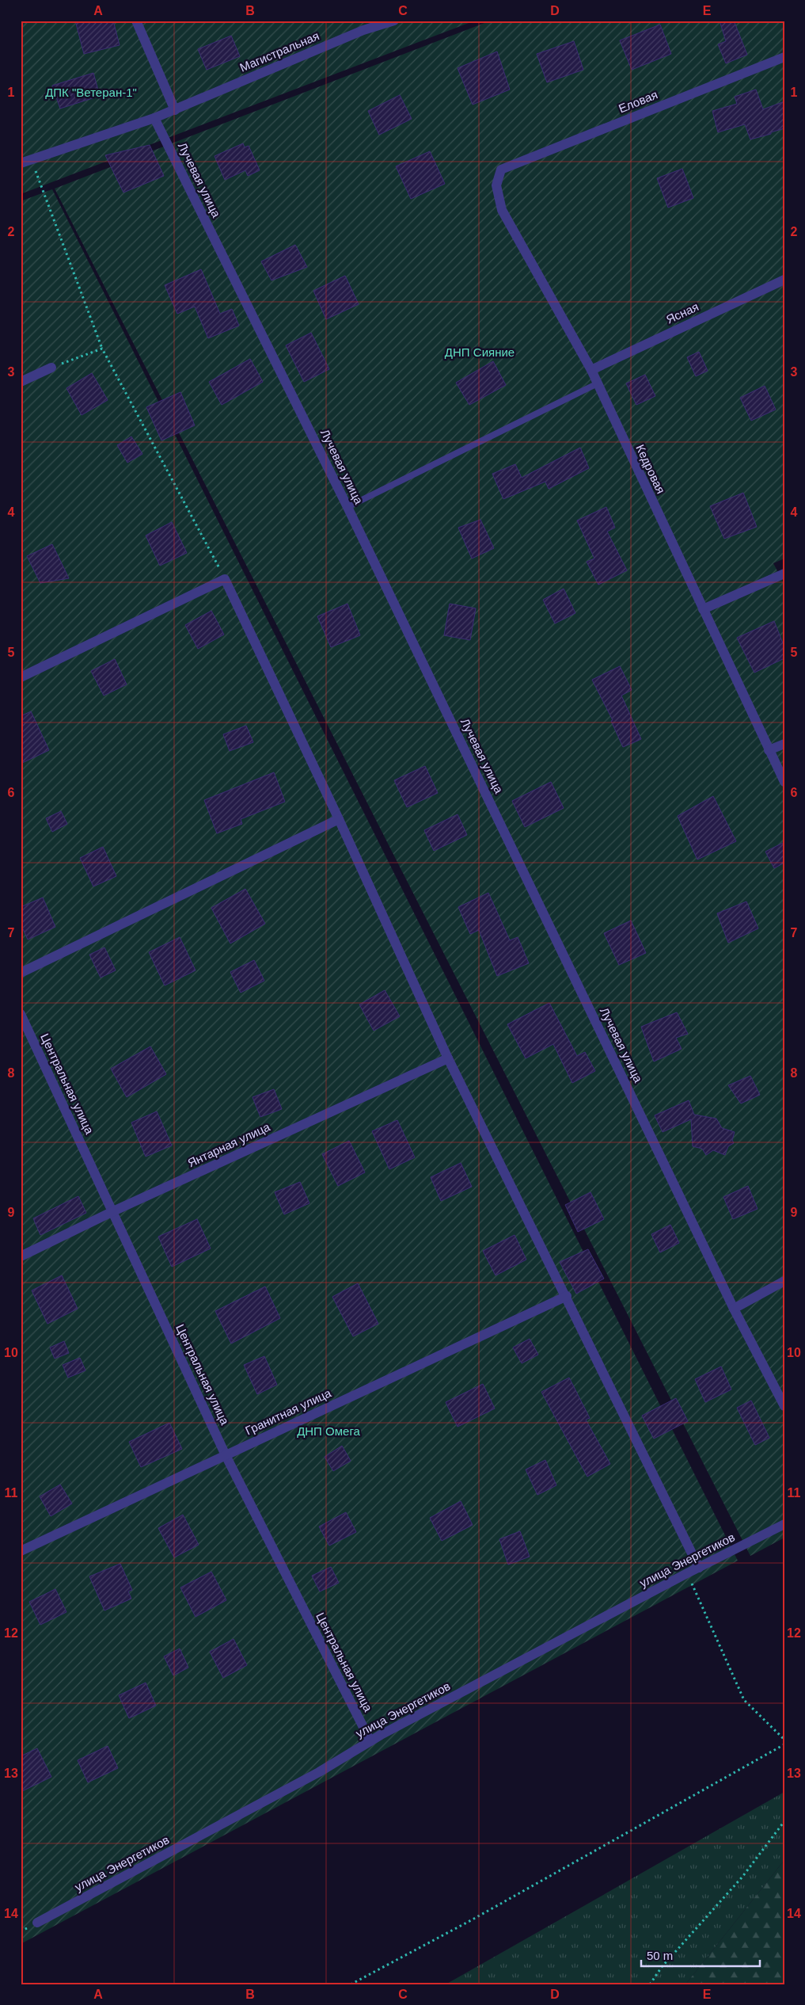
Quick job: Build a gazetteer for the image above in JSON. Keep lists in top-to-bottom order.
{
  "streets": {
    "street": [
      "Магистральная",
      "Еловая",
      "Лучевая улица",
      "Ясная",
      "Кедровая",
      "Центральная улица",
      "Янтарная улица",
      "Гранитная улица",
      "улица Энергетиков"
    ]
  },
  "crossings": [
    ["Магистральная", "Лучевая улица"],
    ["Еловая", "Кедровая"],
    ["Ясная", "Кедровая"],
    ["Центральная улица", "Янтарная улица"],
    ["Центральная улица", "Гранитная улица"],
    ["Центральная улица", "улица Энергетиков"]
  ],
  "parks": ["ДПК \"Ветеран-1\"", "ДНП Сияние", "ДНП Омега"],
  "scale_bar": "50 m",
  "grid": {
    "columns": [
      "A",
      "B",
      "C",
      "D",
      "E"
    ],
    "rows": [
      "1",
      "2",
      "3",
      "4",
      "5",
      "6",
      "7",
      "8",
      "9",
      "10",
      "11",
      "12",
      "13",
      "14"
    ]
  }
}
